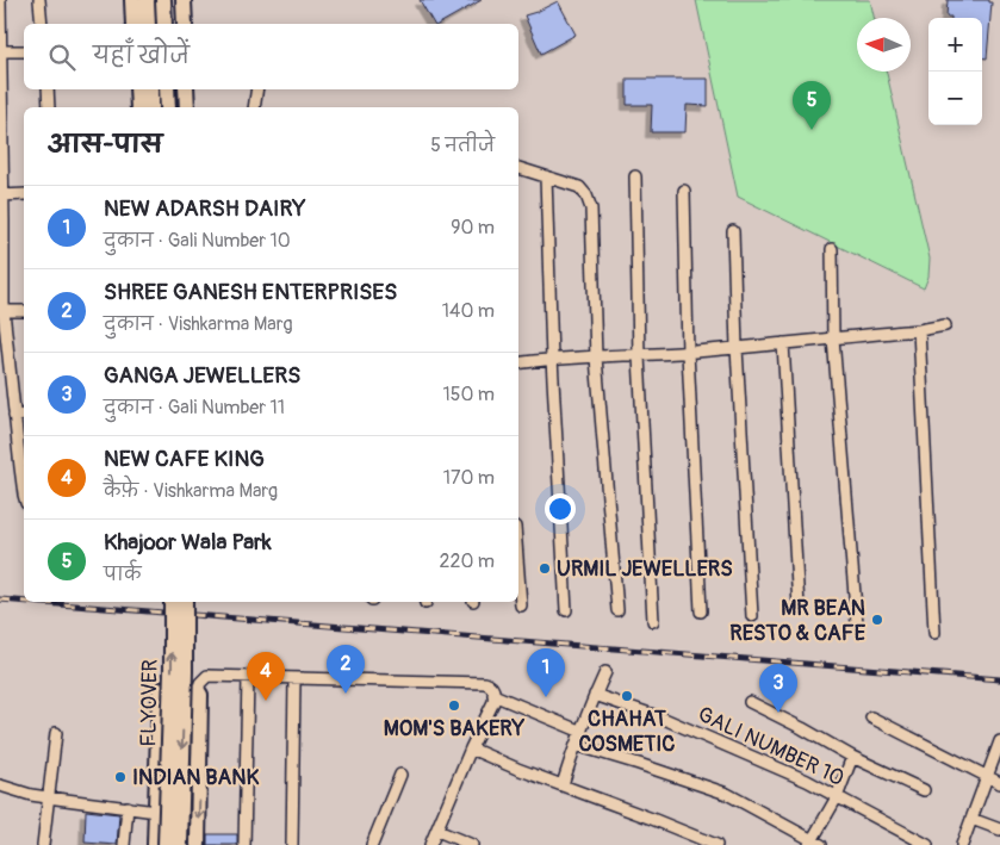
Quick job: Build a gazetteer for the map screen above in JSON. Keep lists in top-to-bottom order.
{
  "streets": {
    "main road": ["FLYOVER"],
    "street": ["GALI NUMBER 10"]
  },
  "places": [
    "URMIL JEWELLERS",
    "MR BEAN RESTO & CAFE",
    "CHAHAT COSMETIC",
    "MOM'S BAKERY",
    "INDIAN BANK"
  ],
  "north": "left",
  "page": {
    "map_buttons": ["+", "−"],
    "search": "यहाँ खोजें",
    "pins": [
      "5",
      "2",
      "1",
      "4",
      "3"
    ],
    "heading": ["आस-पास", "5 नतीजे"],
    "list": [
      {
        "mark": "1",
        "name": "NEW ADARSH DAIRY",
        "note": "दुकान · Gali Number 10",
        "value": "90 m"
      },
      {
        "mark": "2",
        "name": "SHREE GANESH ENTERPRISES",
        "note": "दुकान · Vishkarma Marg",
        "value": "140 m"
      },
      {
        "mark": "3",
        "name": "GANGA JEWELLERS",
        "note": "दुकान · Gali Number 11",
        "value": "150 m"
      },
      {
        "mark": "4",
        "name": "NEW CAFE KING",
        "note": "कैफ़े · Vishkarma Marg",
        "value": "170 m"
      },
      {
        "mark": "5",
        "name": "Khajoor Wala Park",
        "note": "पार्क",
        "value": "220 m"
      }
    ]
  }
}
